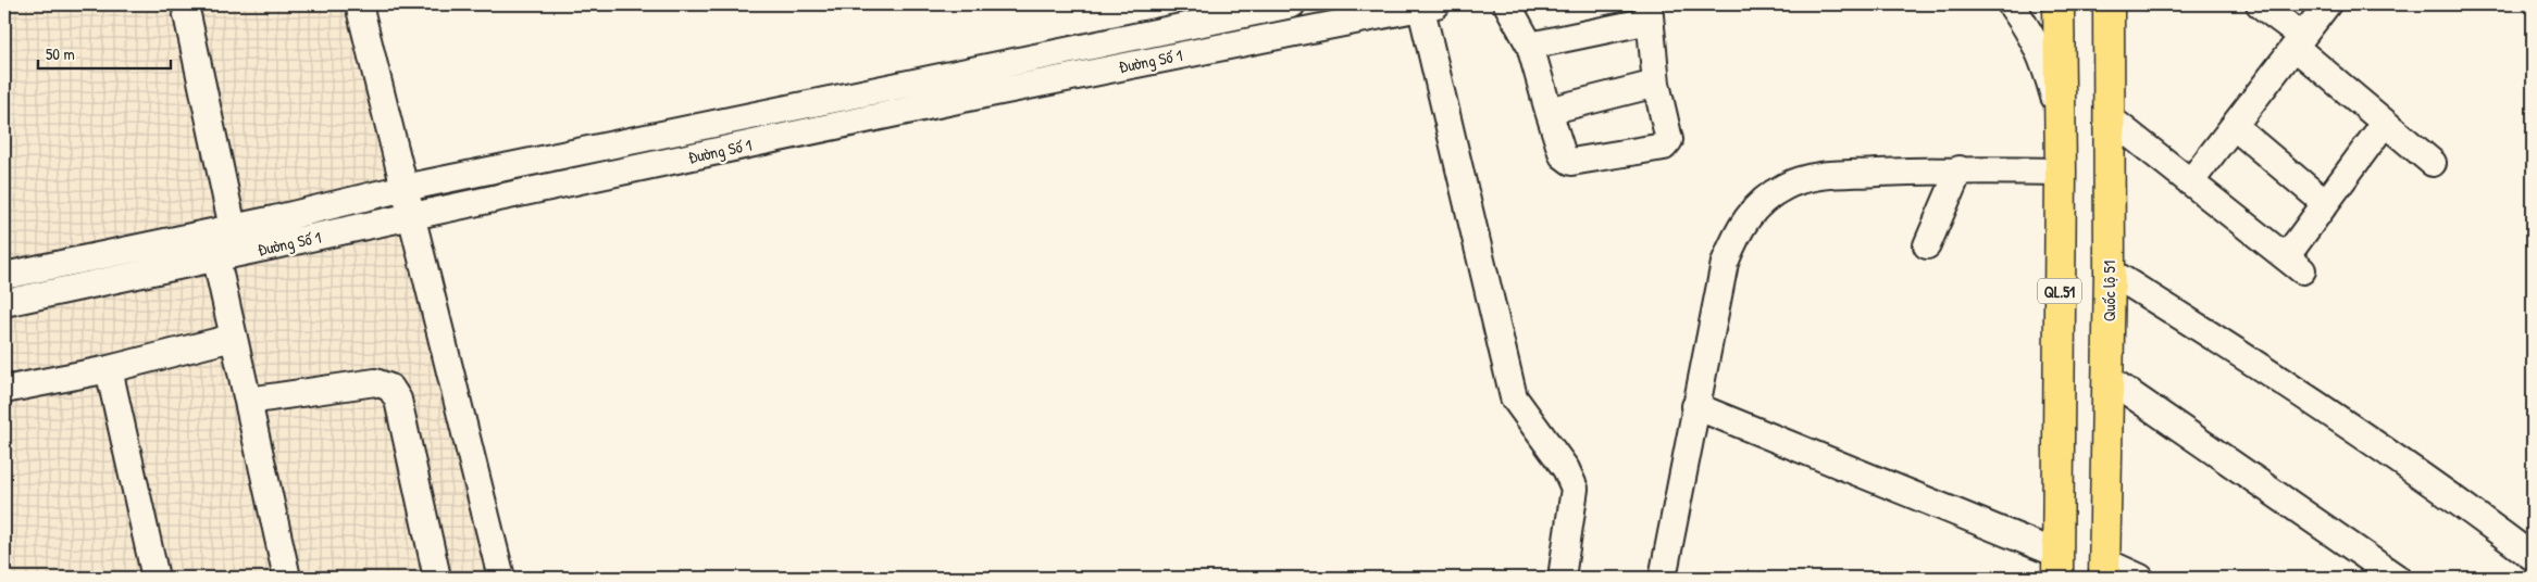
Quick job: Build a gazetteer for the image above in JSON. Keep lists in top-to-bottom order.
{
  "streets": {
    "highway": ["QL.51", "Quốc lộ 51"],
    "street": ["Đường Số 1"]
  },
  "scale_bar": "50 m"
}
